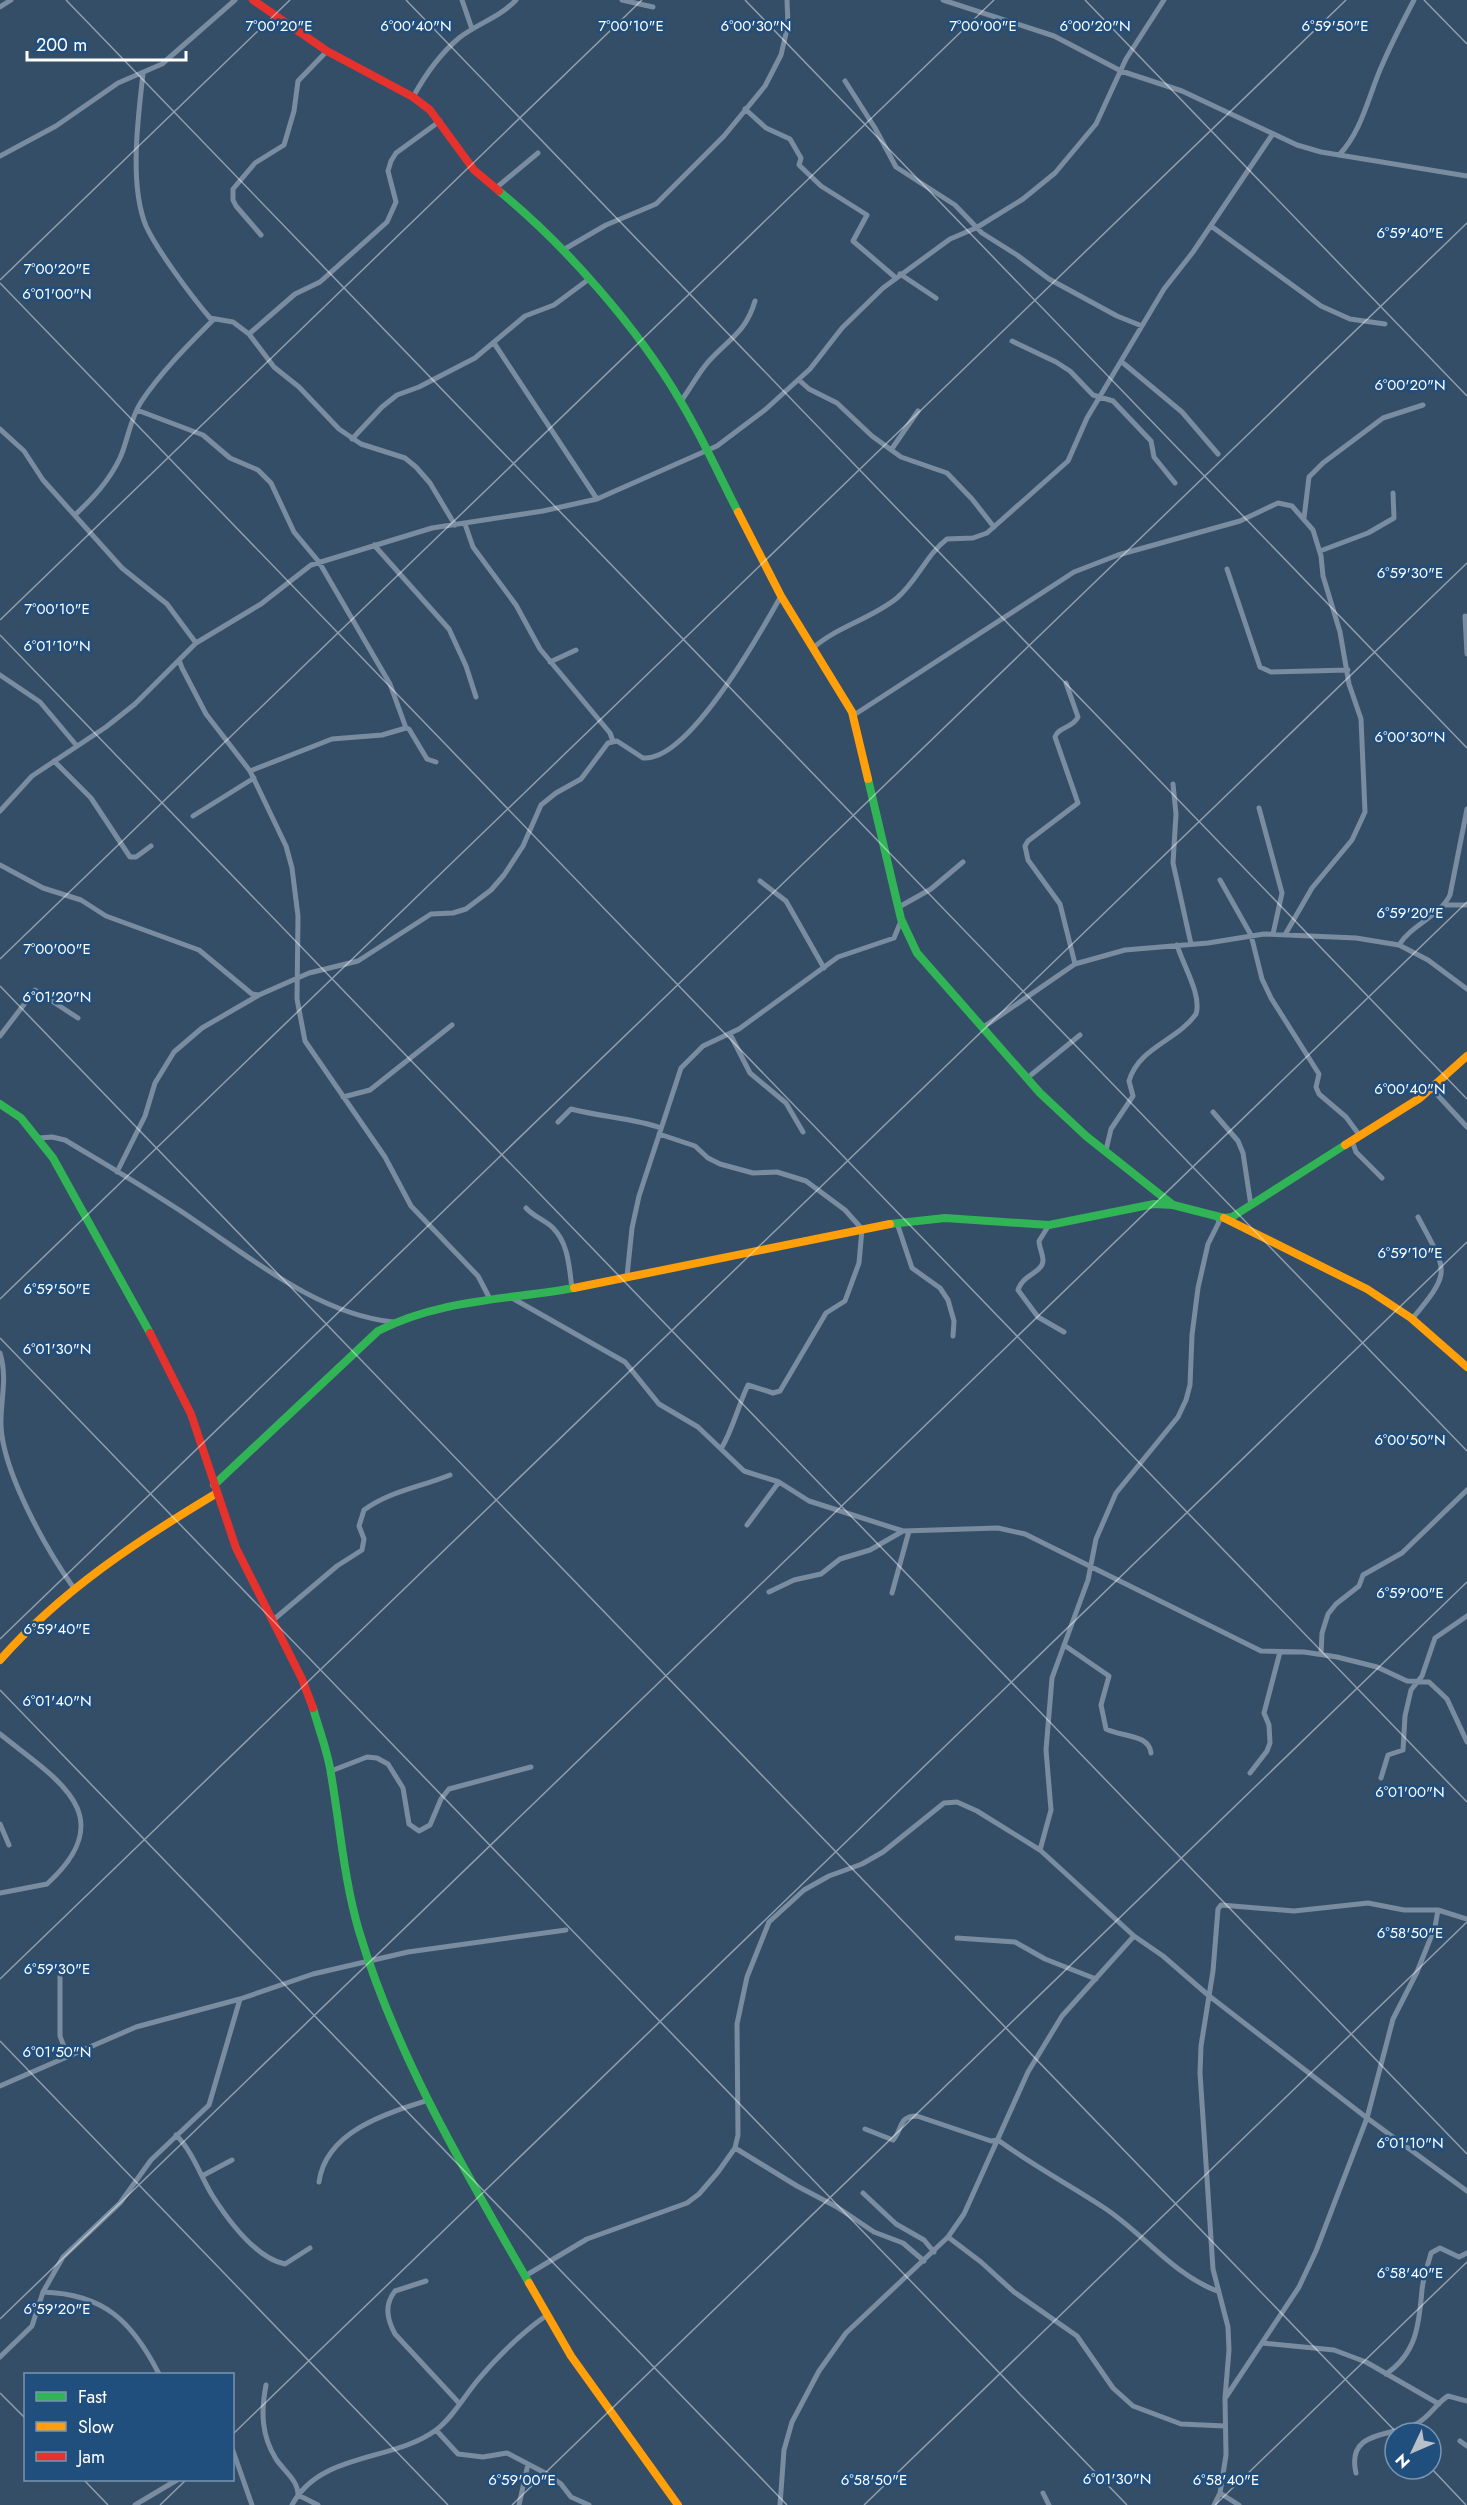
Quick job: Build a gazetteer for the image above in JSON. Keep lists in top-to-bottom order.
{
  "legend": ["Fast", "Slow", "Jam"],
  "scale_bar": "200 m",
  "north": "bottom left",
  "coordinates": [
    "7°00'20\"E",
    "7°00'10\"E",
    "7°00'00\"E",
    "6°59'50\"E",
    "6°00'40\"N",
    "6°00'30\"N",
    "6°00'20\"N",
    "6°59'40\"E",
    "6°01'00\"N",
    "6°59'30\"E",
    "6°01'10\"N",
    "6°59'20\"E",
    "6°01'20\"N",
    "6°59'10\"E",
    "6°01'30\"N",
    "6°00'50\"N",
    "6°59'00\"E",
    "6°01'40\"N",
    "6°58'50\"E",
    "6°01'50\"N",
    "6°58'40\"E"
  ]
}
